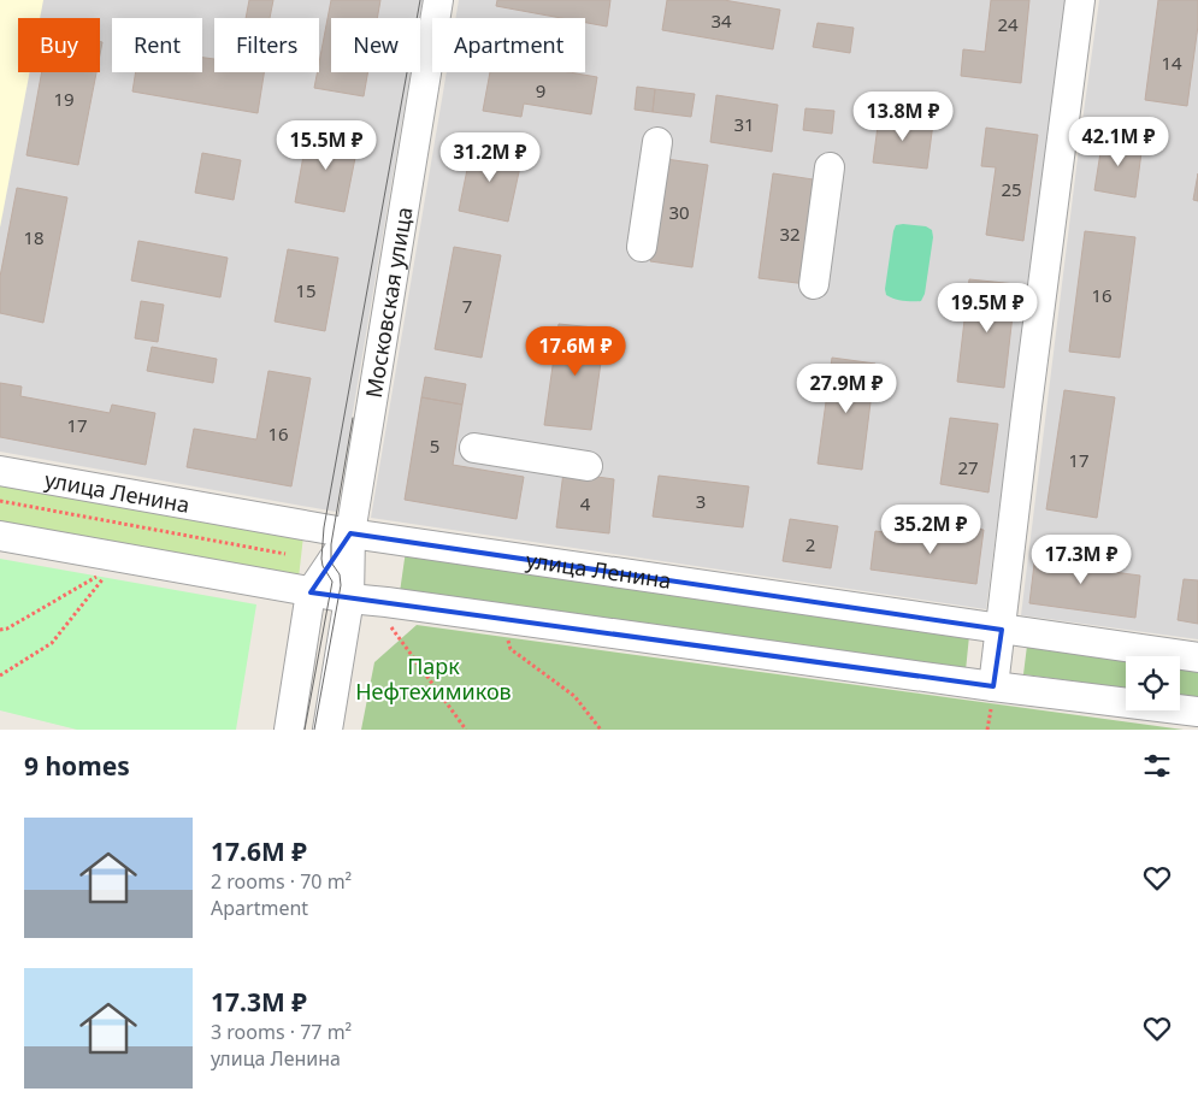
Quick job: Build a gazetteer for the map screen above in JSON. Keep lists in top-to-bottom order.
{
  "streets": {
    "street": ["Московская улица", "улица Ленина"]
  },
  "crossings": [
    ["Московская улица", "улица Ленина"]
  ],
  "parks": ["Парк Нефтехимиков"],
  "house_numbers": [
    "34",
    "24",
    "14",
    "9",
    "19",
    "31",
    "25",
    "30",
    "32",
    "18",
    "15",
    "16",
    "7",
    "17",
    "16",
    "5",
    "17",
    "27",
    "3",
    "4",
    "2"
  ],
  "page": {
    "chip": [
      "Buy",
      "Rent",
      "Filters",
      "New",
      "Apartment"
    ],
    "price": [
      "13.8M ₽",
      "42.1M ₽",
      "15.5M ₽",
      "31.2M ₽",
      "19.5M ₽",
      "17.6M ₽",
      "27.9M ₽",
      "35.2M ₽",
      "17.3M ₽"
    ],
    "heading": "9 homes",
    "list": [
      {
        "name": "17.6M ₽",
        "note": "2 rooms · 70 m² · Apartment"
      },
      {
        "name": "17.3M ₽",
        "note": "3 rooms · 77 m² · улица Ленина"
      }
    ]
  }
}
